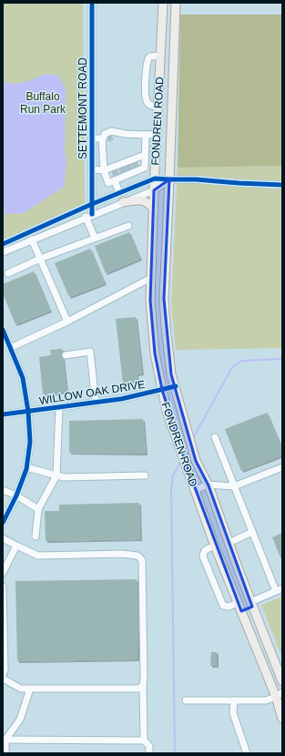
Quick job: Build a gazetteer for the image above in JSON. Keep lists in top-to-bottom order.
{
  "streets": {
    "main road": ["FONDREN ROAD"],
    "street": ["SETTEMONT ROAD", "WILLOW OAK DRIVE"]
  },
  "crossings": [
    ["FONDREN ROAD", "WILLOW OAK DRIVE"]
  ],
  "parks": ["Buffalo Run Park"]
}
